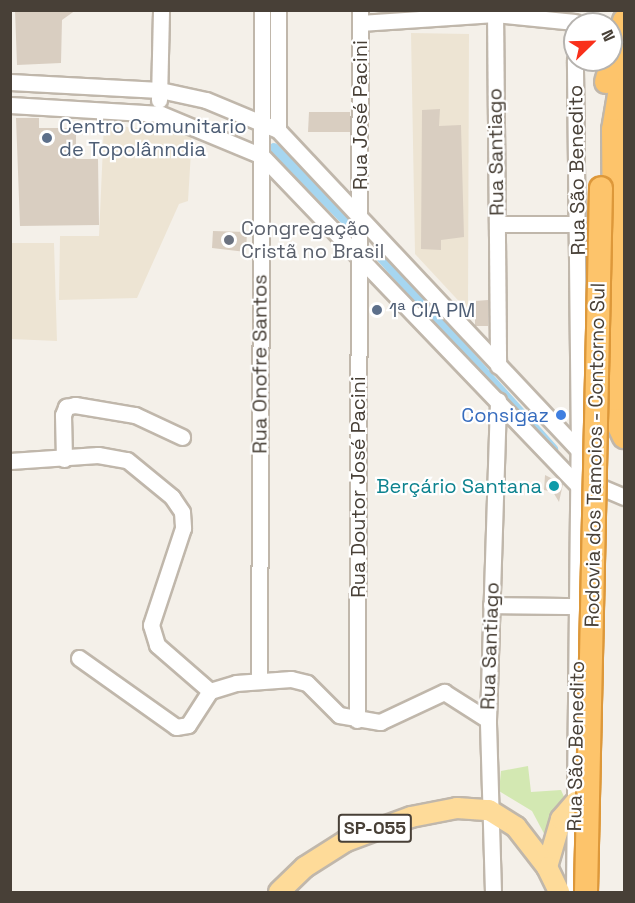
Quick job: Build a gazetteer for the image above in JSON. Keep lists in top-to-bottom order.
{
  "streets": {
    "highway": ["Rodovia dos Tamoios - Contorno Sul"],
    "main road": ["SP-055"],
    "street": [
      "Rua José Pacini",
      "Rua Santiago",
      "Rua São Benedito",
      "Rua Onofre Santos",
      "Rua Doutor José Pacini"
    ]
  },
  "crossings": [
    ["Rua José Pacini", "Rua Doutor José Pacini"],
    ["Rua Santiago", "SP-055"]
  ],
  "places": [
    "Centro Comunitario de Topolânndia",
    "Congregação Cristã no Brasil",
    "1ª CIA PM",
    "Consigaz",
    "Berçário Santana"
  ],
  "north": "top right"
}
